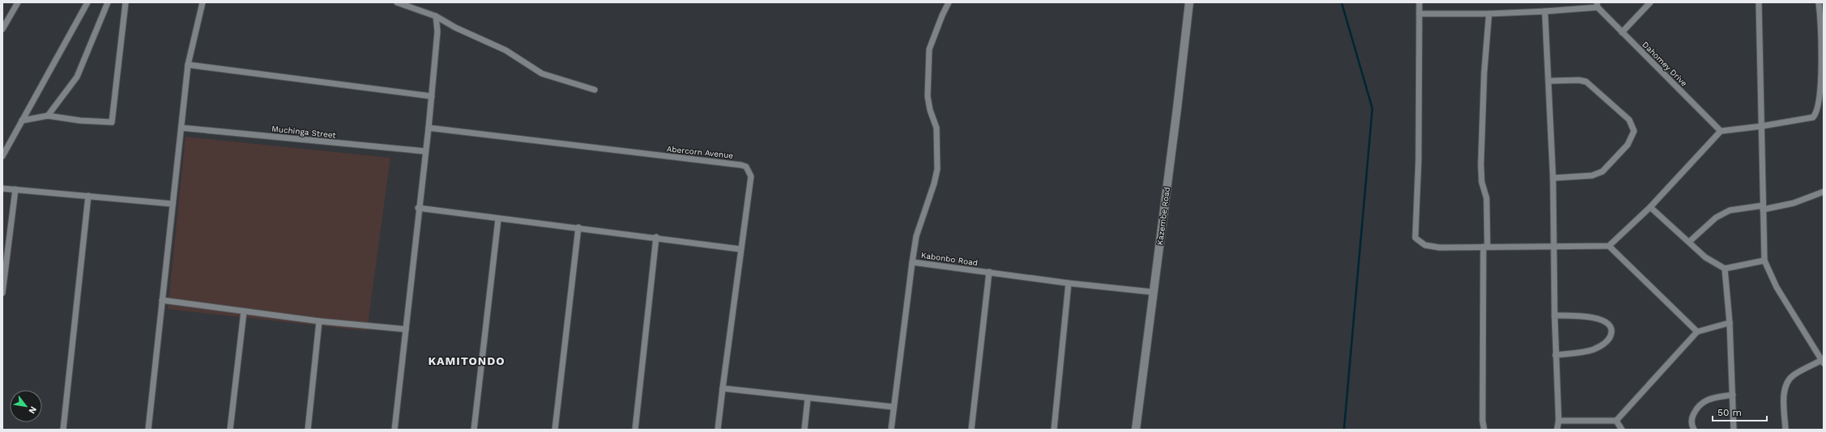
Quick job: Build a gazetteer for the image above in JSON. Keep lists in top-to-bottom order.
{
  "streets": {
    "main road": ["Kazembe Road"],
    "street": [
      "Dahomey Drive",
      "Muchinga Street",
      "Abercorn Avenue",
      "Kabonbo Road"
    ]
  },
  "crossings": [
    ["Kazembe Road", "Kabonbo Road"]
  ],
  "districts": ["KAMITONDO"],
  "scale_bar": "50 m",
  "north": "bottom right"
}
